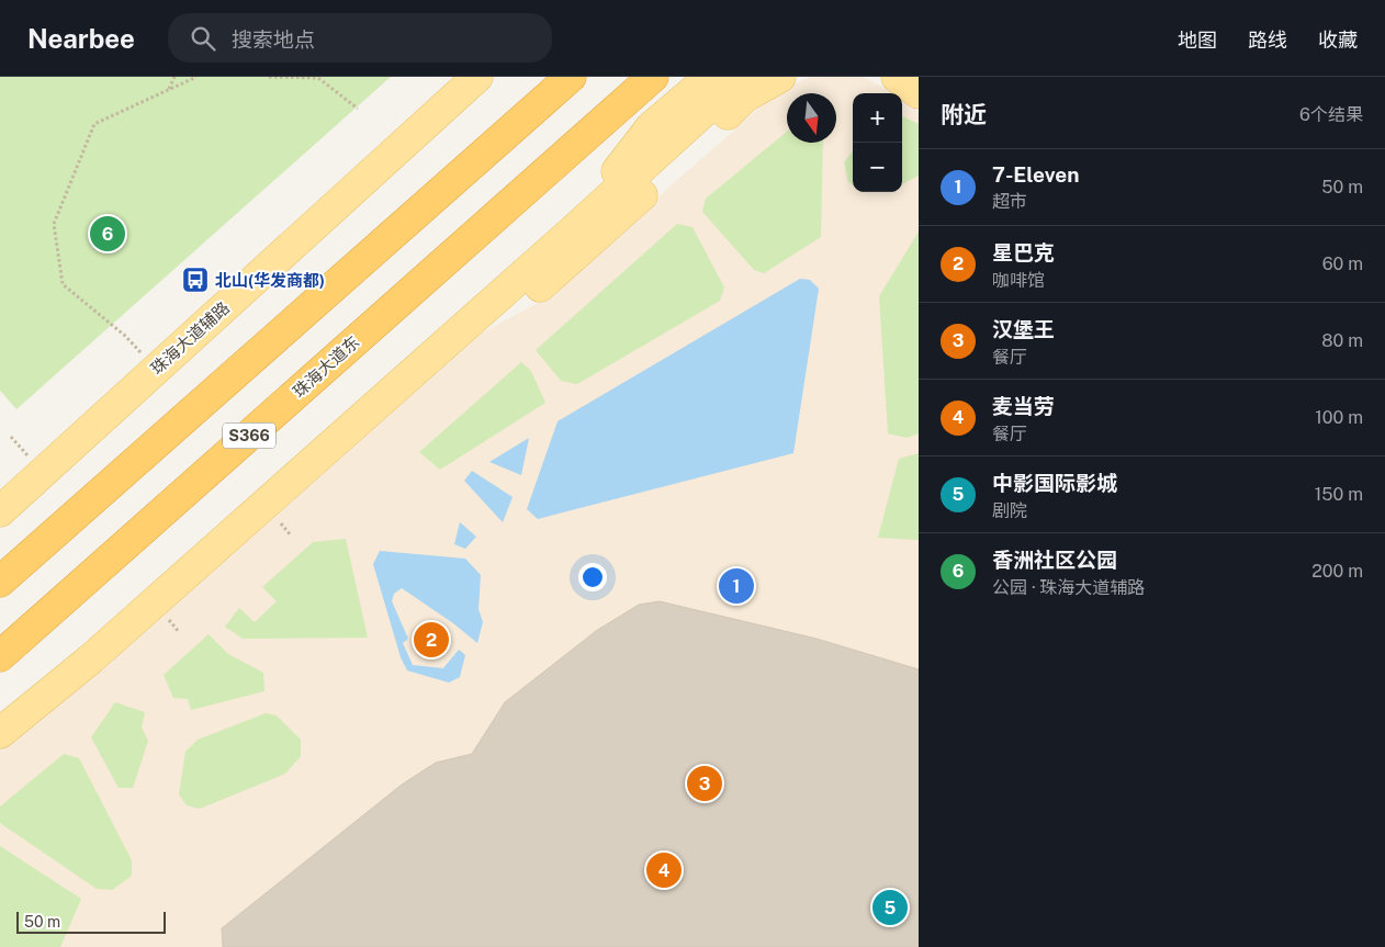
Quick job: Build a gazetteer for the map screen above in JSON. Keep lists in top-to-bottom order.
{
  "streets": {
    "highway": ["珠海大道东", "S366"],
    "main road": ["珠海大道辅路"]
  },
  "places": {
    "bus stop": ["北山(华发商都)"]
  },
  "scale_bar": "50 m",
  "north": "bottom",
  "page": {
    "header": "Nearbee",
    "search": "搜索地点",
    "nav": ["地图", "路线", "收藏"],
    "heading": ["附近", "6个结果"],
    "map_buttons": ["+", "−"],
    "list": [
      {
        "mark": "1",
        "name": "7-Eleven",
        "note": "超市",
        "value": "50 m"
      },
      {
        "mark": "2",
        "name": "星巴克",
        "note": "咖啡馆",
        "value": "60 m"
      },
      {
        "mark": "3",
        "name": "汉堡王",
        "note": "餐厅",
        "value": "80 m"
      },
      {
        "mark": "4",
        "name": "麦当劳",
        "note": "餐厅",
        "value": "100 m"
      },
      {
        "mark": "5",
        "name": "中影国际影城",
        "note": "剧院",
        "value": "150 m"
      },
      {
        "mark": "6",
        "name": "香洲社区公园",
        "note": "公园 · 珠海大道辅路",
        "value": "200 m"
      }
    ],
    "pins": [
      "6",
      "1",
      "2",
      "3",
      "4",
      "5"
    ],
    "scale": "50 m"
  }
}
